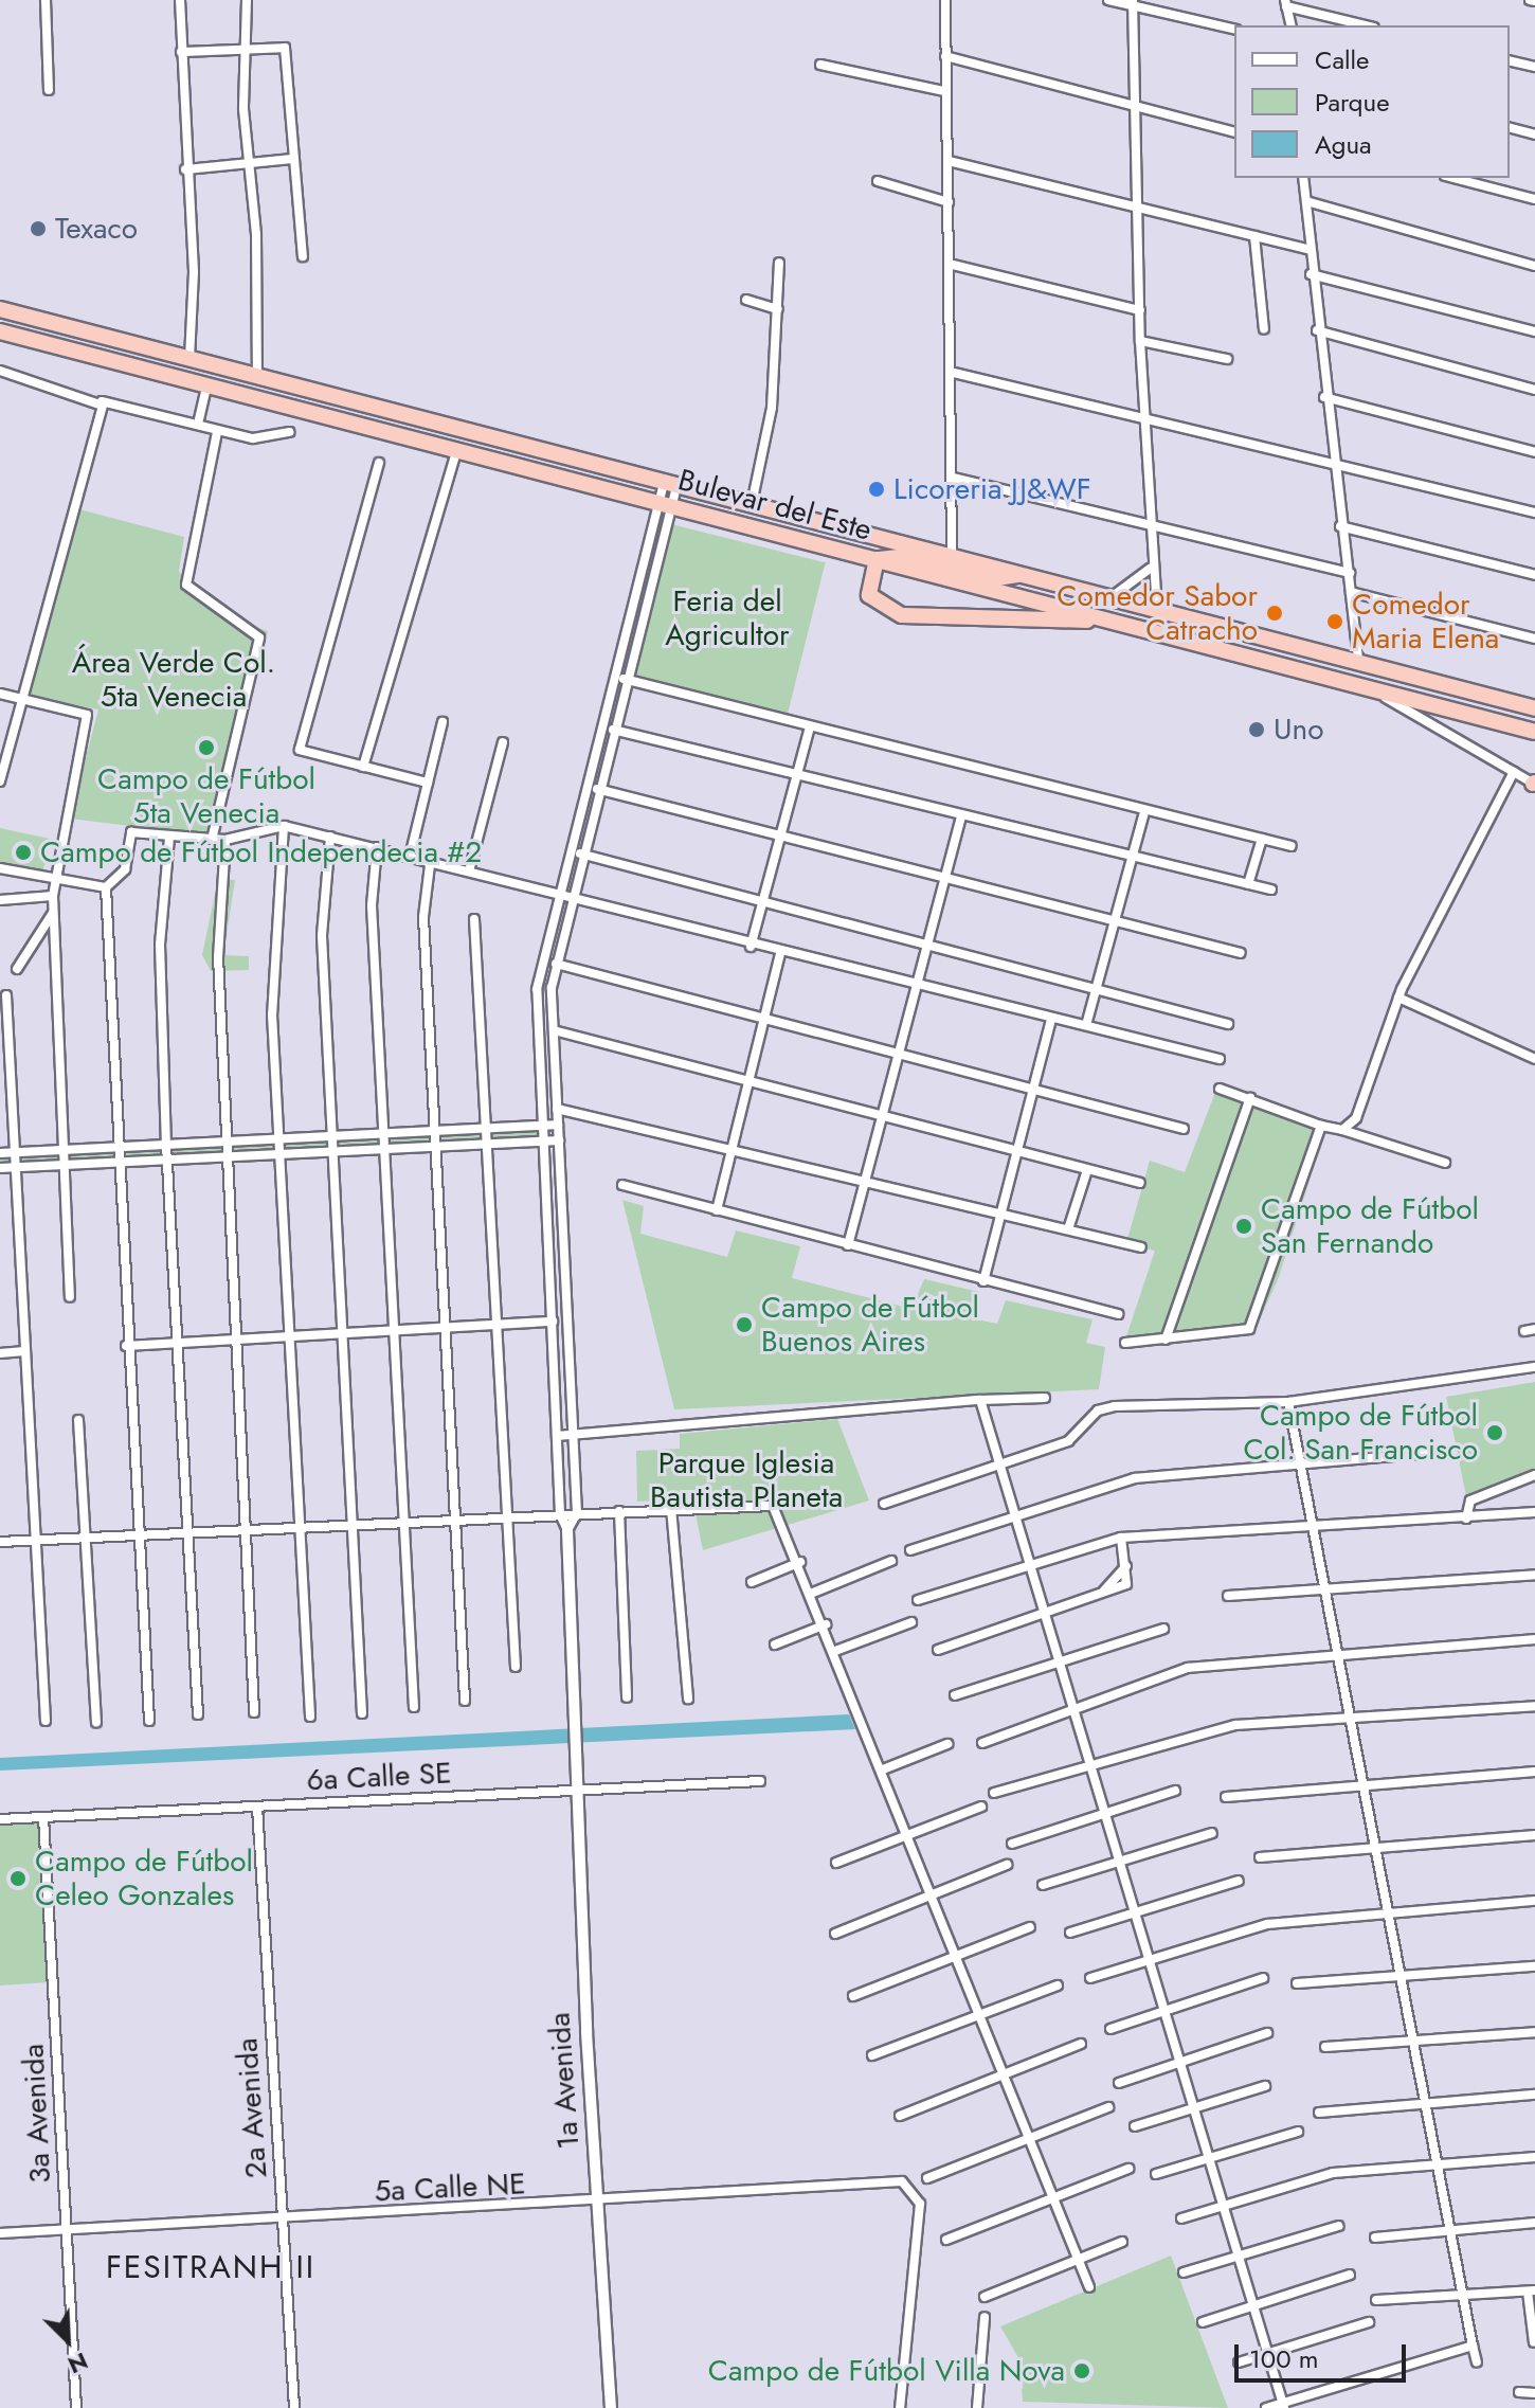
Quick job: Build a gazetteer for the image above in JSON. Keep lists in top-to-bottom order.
{
  "streets": {
    "highway": ["Bulevar del Este"],
    "street": [
      "6a Calle SE",
      "1a Avenida",
      "2a Avenida",
      "3a Avenida",
      "5a Calle NE"
    ]
  },
  "crossings": [
    ["6a Calle SE", "1a Avenida"],
    ["6a Calle SE", "2a Avenida"],
    ["6a Calle SE", "3a Avenida"],
    ["1a Avenida", "5a Calle NE"],
    ["2a Avenida", "5a Calle NE"],
    ["3a Avenida", "5a Calle NE"]
  ],
  "districts": ["FESITRANH II"],
  "parks": ["Feria del Agricultor", "Área Verde Col. 5ta Venecia", "Parque Iglesia Bautista Planeta"],
  "places": [
    "Texaco",
    "Licoreria JJ&WF",
    "Comedor Sabor Catracho",
    "Comedor Maria Elena",
    "Uno",
    "Campo de Fútbol 5ta Venecia",
    "Campo de Fútbol Independecia #2",
    "Campo de Fútbol San Fernando",
    "Campo de Fútbol Buenos Aires",
    "Campo de Fútbol Col. San Francisco",
    "Campo de Fútbol Celeo Gonzales",
    "Campo de Fútbol Villa Nova"
  ],
  "legend": ["Calle", "Parque", "Agua"],
  "scale_bar": "100 m",
  "north": "bottom right"
}
